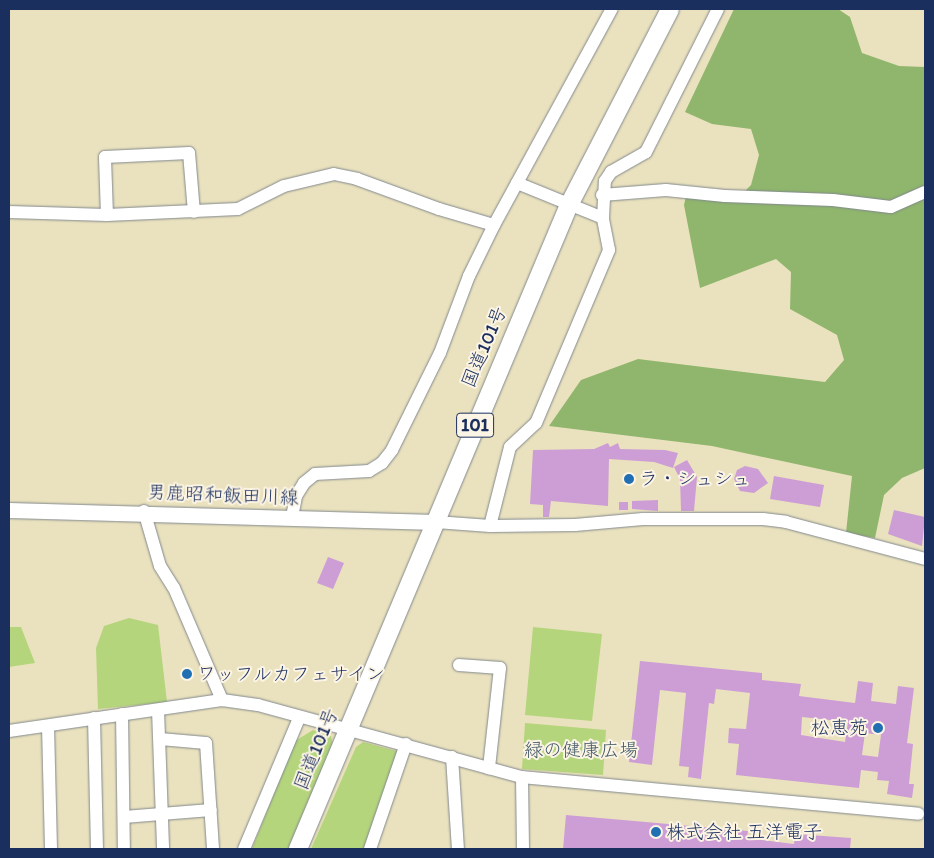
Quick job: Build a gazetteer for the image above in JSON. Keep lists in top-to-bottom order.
{
  "streets": {
    "highway": ["国道101号", "101"],
    "main road": ["男鹿昭和飯田川線"]
  },
  "crossings": [
    ["国道101号", "男鹿昭和飯田川線"]
  ],
  "parks": ["緑の健康広場"],
  "places": [
    "ラ・シュシュ",
    "ワッフルカフェサイン",
    "松恵苑",
    "株式会社 五洋電子"
  ]
}
